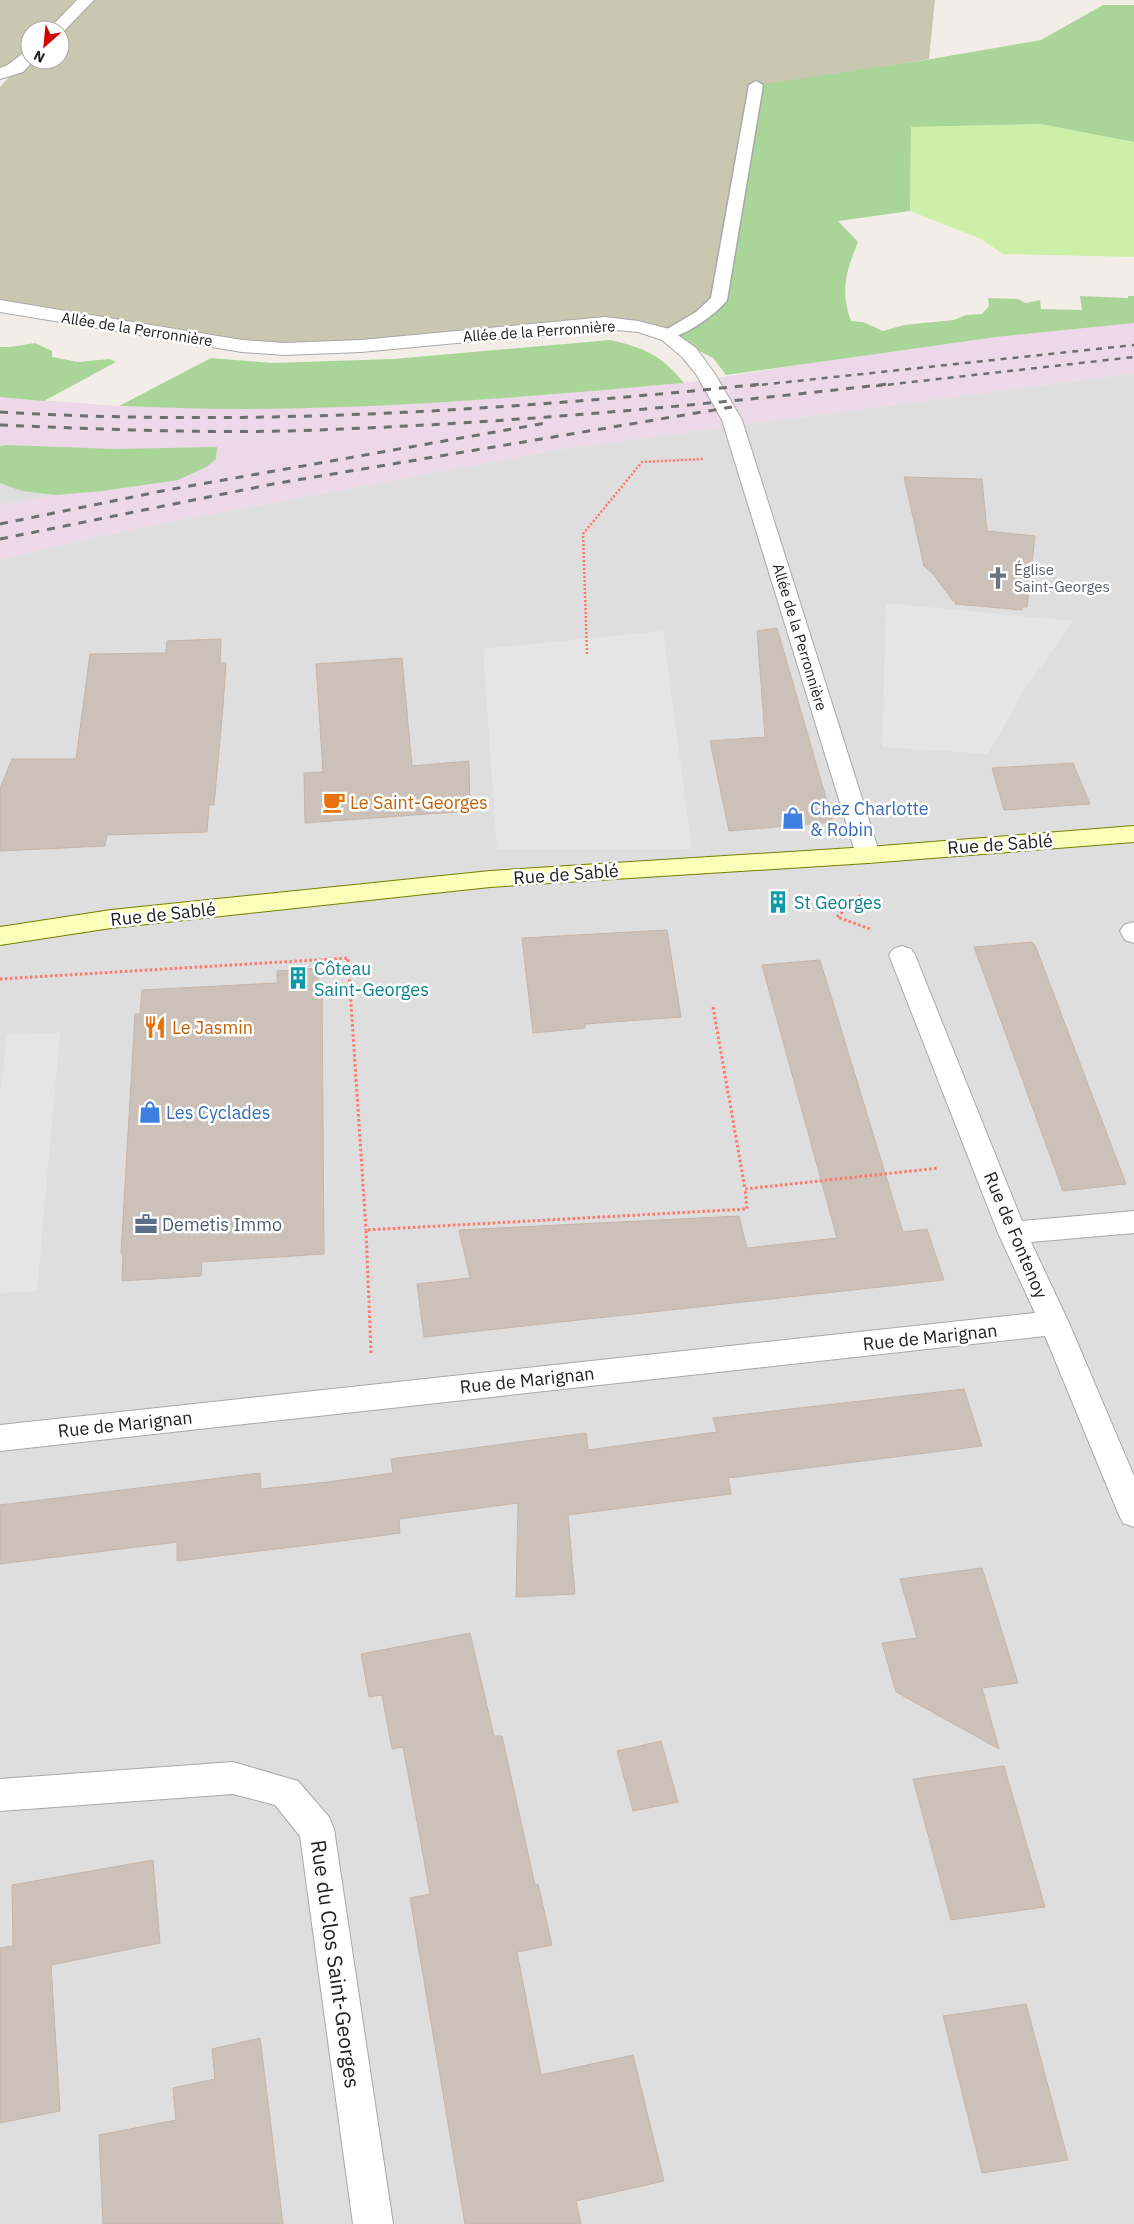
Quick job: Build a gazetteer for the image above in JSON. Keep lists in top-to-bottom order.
{
  "streets": {
    "main road": ["Rue de Sablé"],
    "street": [
      "Allée de la Perronnière",
      "Rue de Fontenoy",
      "Rue de Marignan",
      "Rue du Clos Saint-Georges"
    ]
  },
  "crossings": [
    ["Allée de la Perronnière", "Rue de Sablé"],
    ["Rue de Fontenoy", "Rue de Marignan"]
  ],
  "places": {
    "church": ["Église Saint-Georges"],
    "cafe": ["Le Saint-Georges"],
    "shop": ["Chez Charlotte & Robin", "Les Cyclades"],
    "building": ["St Georges", "Côteau Saint-Georges"],
    "restaurant": ["Le Jasmin"],
    "office": ["Demetis Immo"]
  },
  "north": "bottom left"
}
